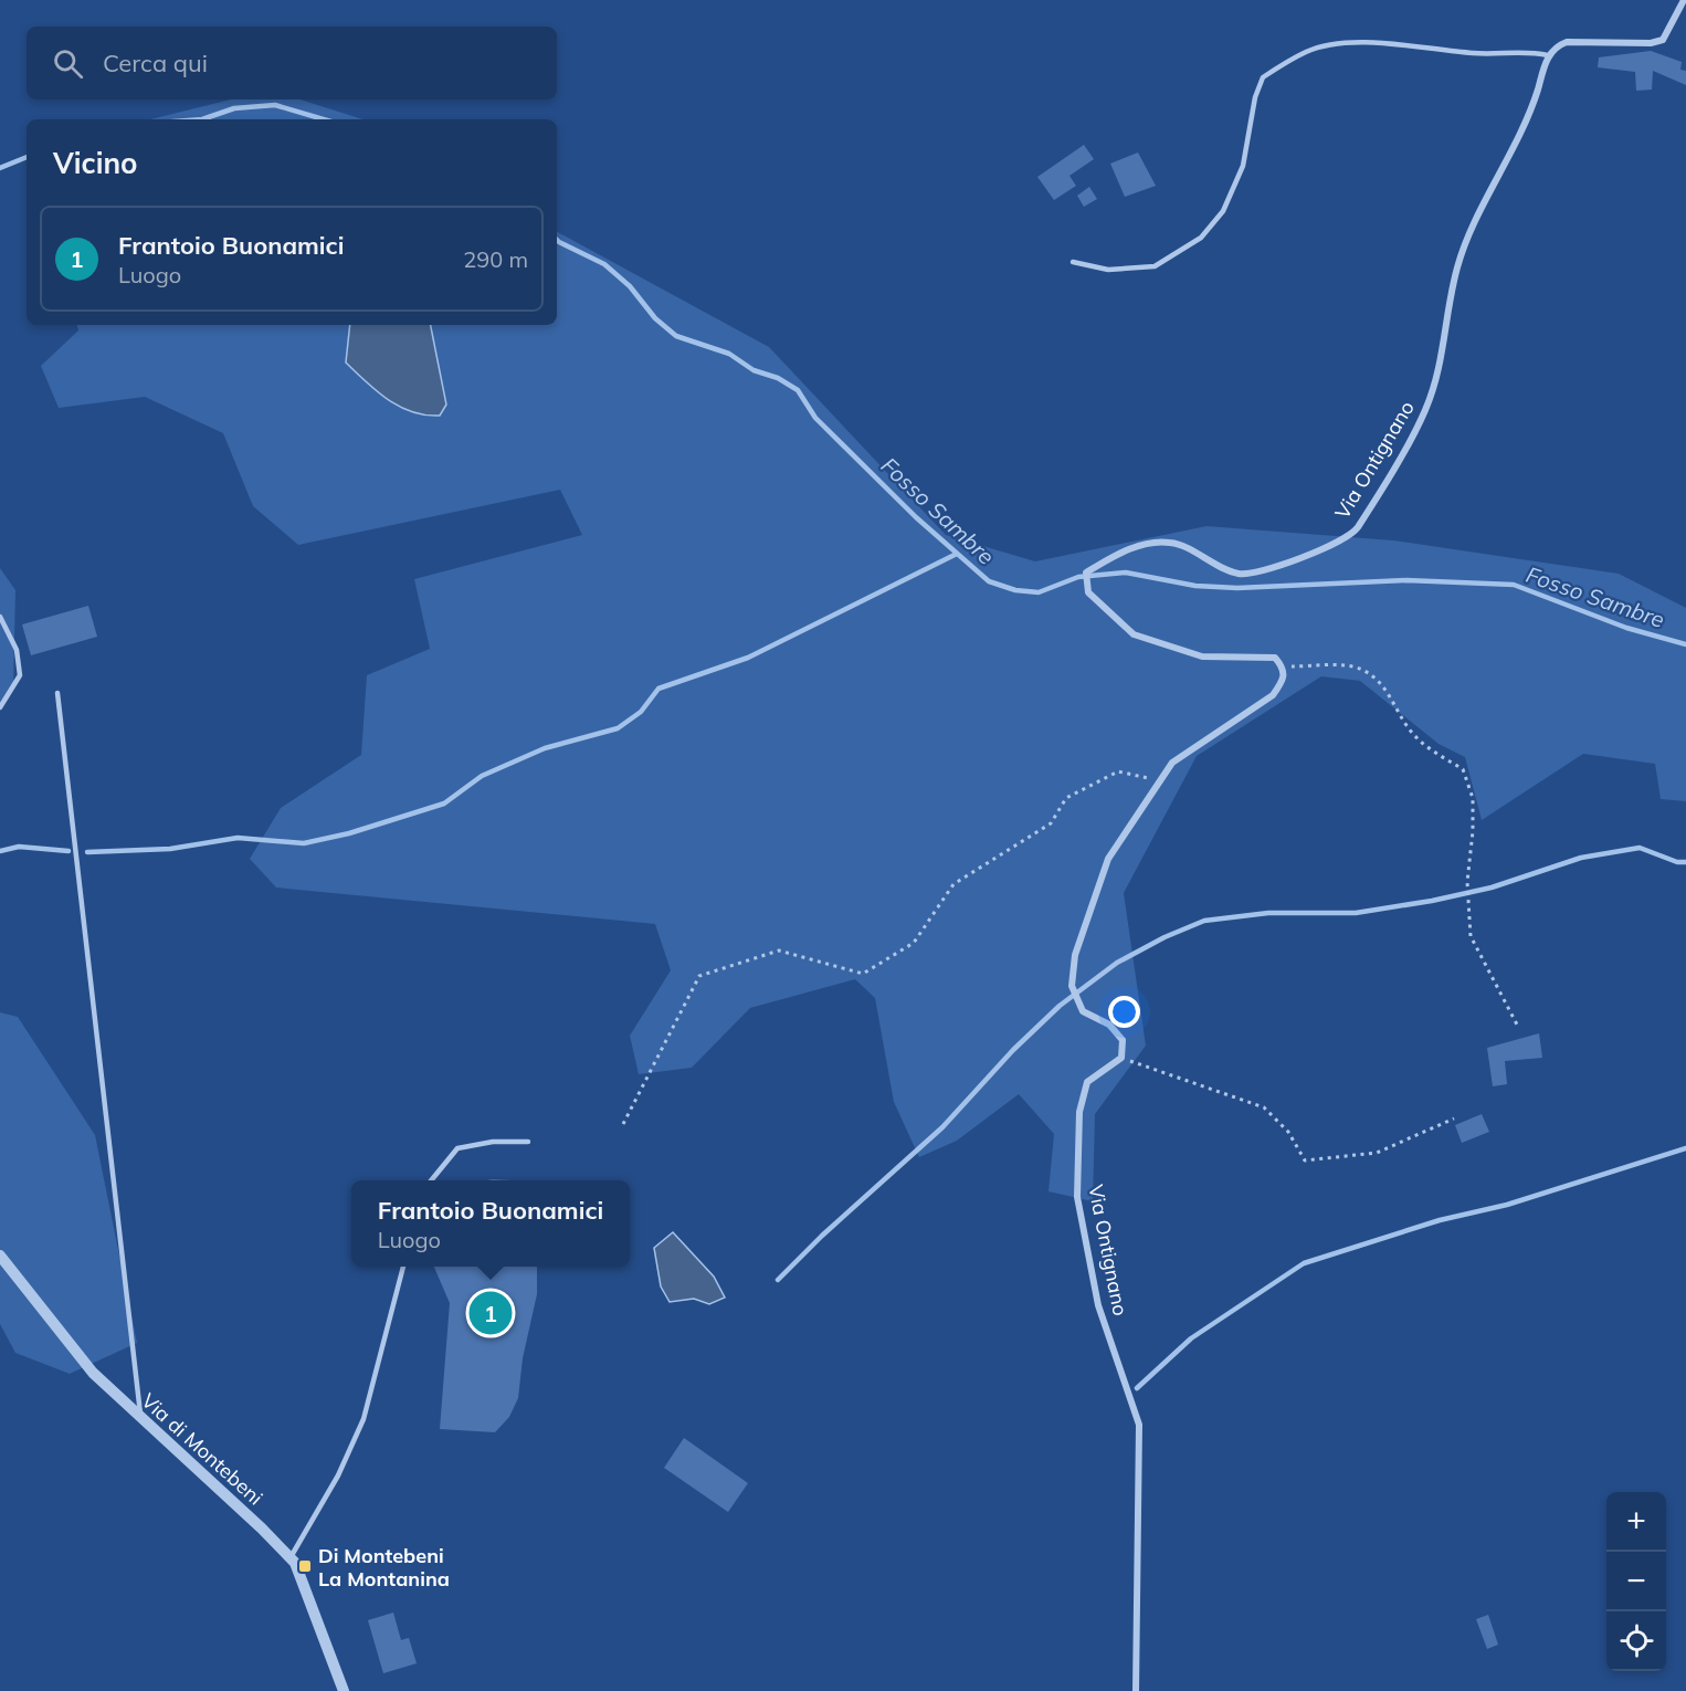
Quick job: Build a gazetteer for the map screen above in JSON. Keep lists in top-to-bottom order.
{
  "streets": {
    "street": ["Via Ontignano", "Via di Montebeni"]
  },
  "water": ["Fosso Sambre"],
  "places": {
    "transit": ["Di Montebeni La Montanina"]
  },
  "page": {
    "search": "Cerca qui",
    "heading": "Vicino",
    "list": [
      {
        "mark": "1",
        "name": "Frantoio Buonamici",
        "note": "Luogo",
        "value": "290 m"
      }
    ],
    "popup": ["Frantoio Buonamici", "Luogo"],
    "pins": "1",
    "map_buttons": ["+", "−"]
  }
}
